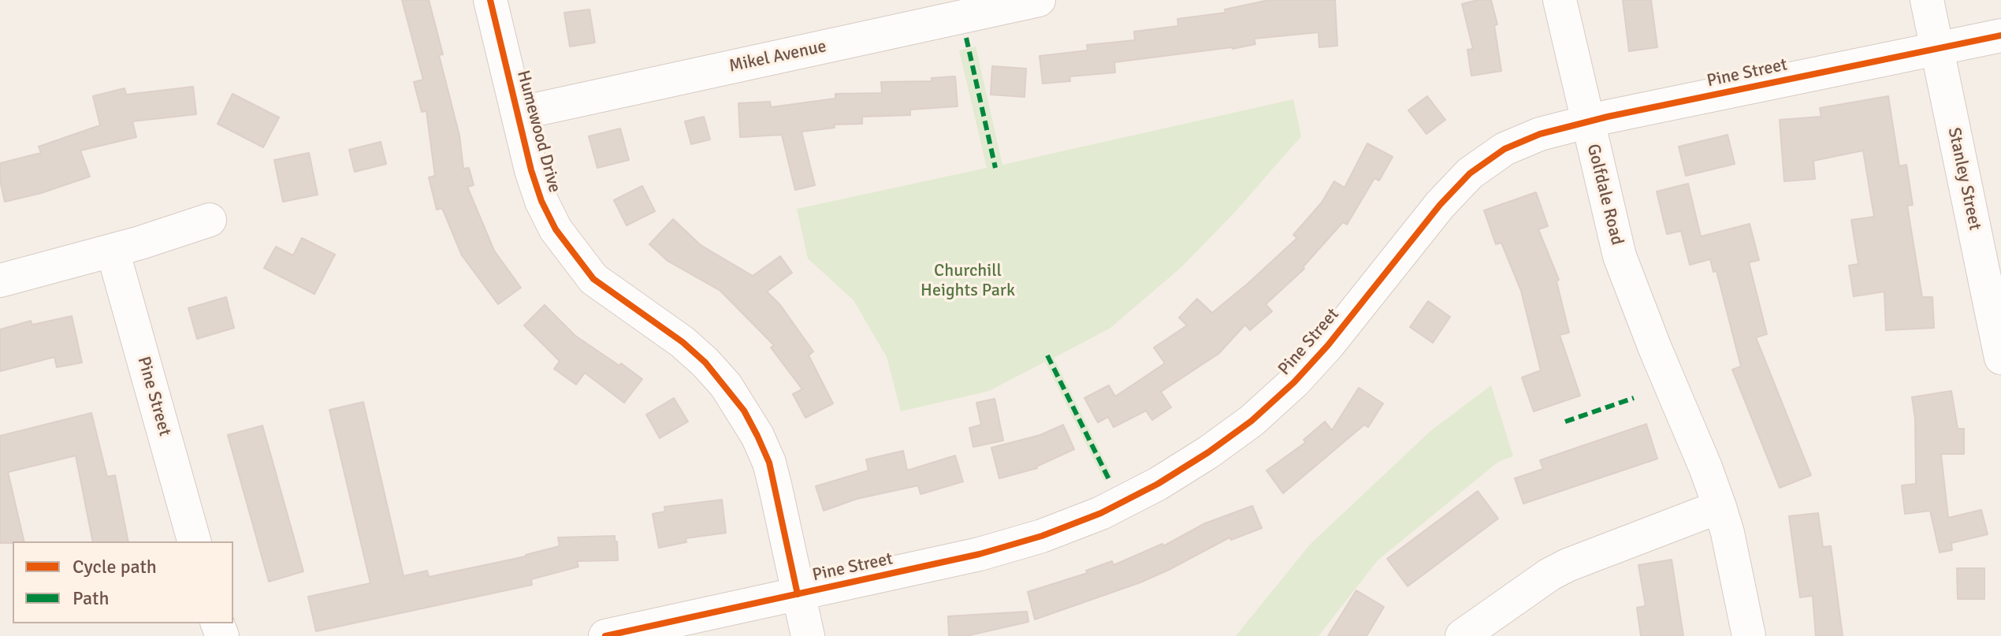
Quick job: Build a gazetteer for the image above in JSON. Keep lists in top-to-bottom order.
{
  "streets": {
    "street": [
      "Mikel Avenue",
      "Pine Street",
      "Humewood Drive",
      "Stanley Street",
      "Golfdale Road"
    ]
  },
  "crossings": [
    ["Mikel Avenue", "Humewood Drive"],
    ["Pine Street", "Humewood Drive"],
    ["Pine Street", "Stanley Street"],
    ["Pine Street", "Golfdale Road"]
  ],
  "parks": ["Churchill Heights Park"],
  "legend": ["Cycle path", "Path"]
}
